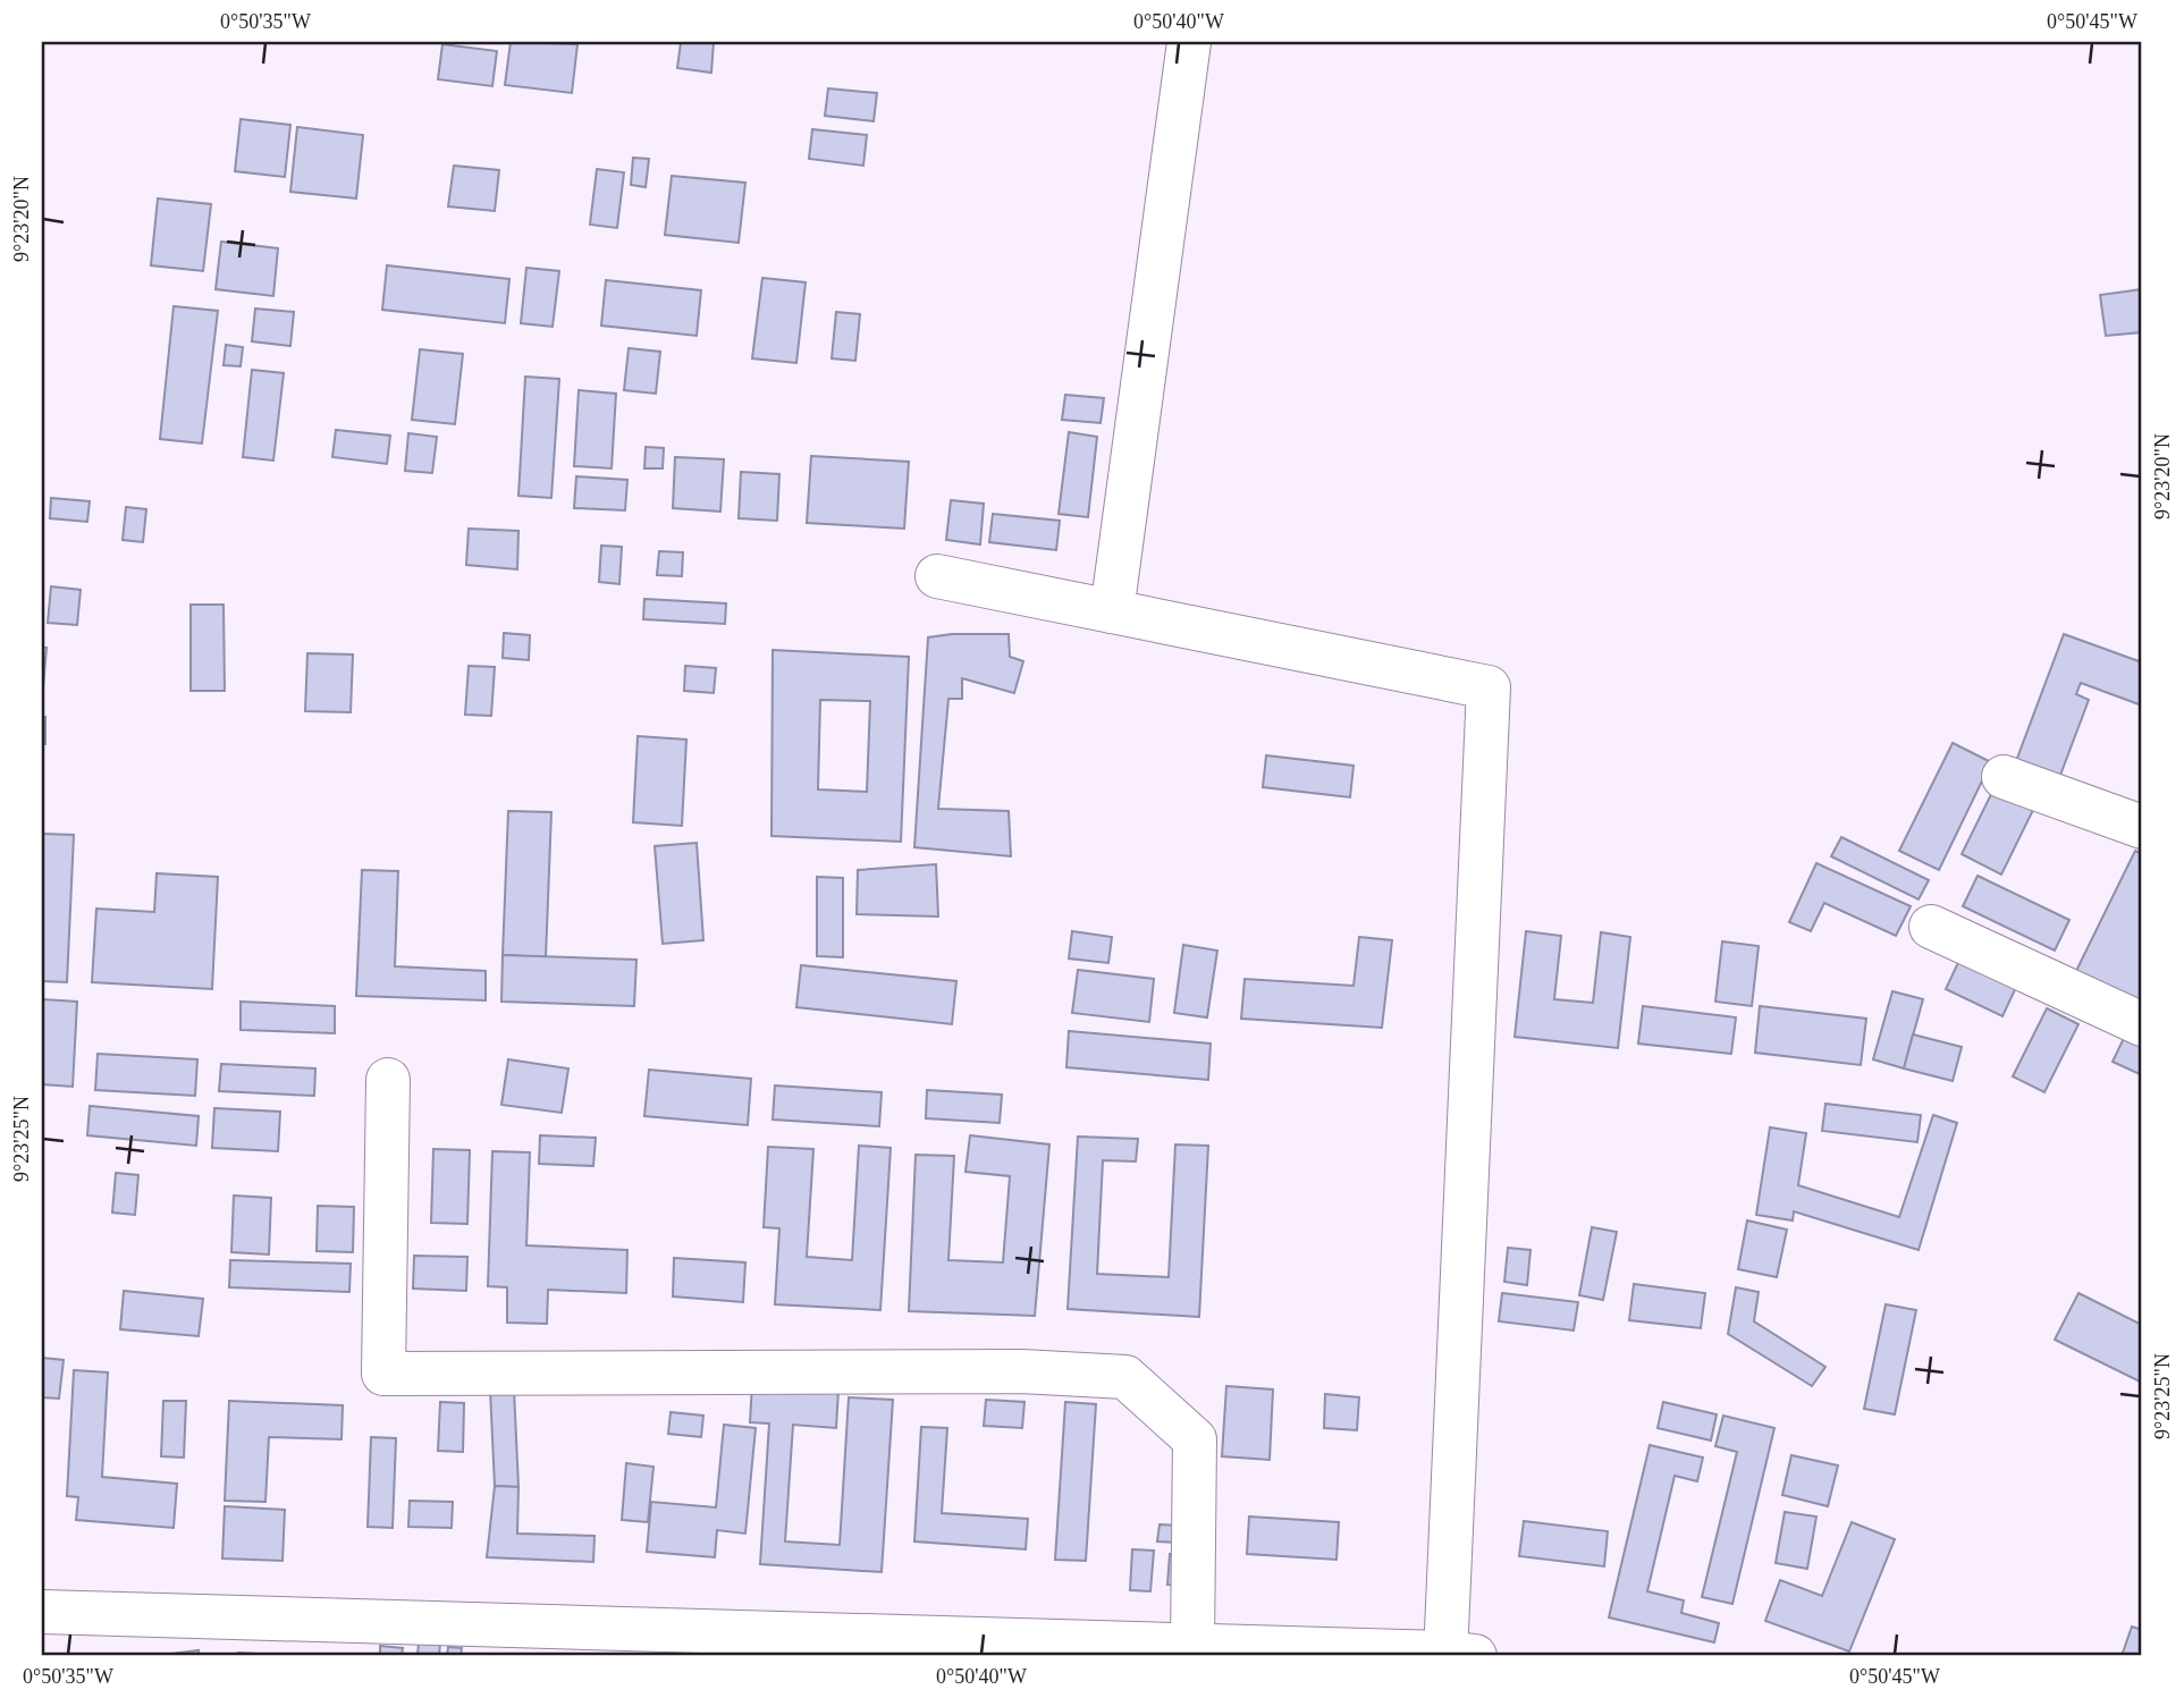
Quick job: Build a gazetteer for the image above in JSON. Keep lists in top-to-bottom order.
{
  "coordinates": [
    "0°50'35\"W",
    "0°50'40\"W",
    "0°50'45\"W",
    "9°23'20\"N",
    "9°23'25\"N"
  ]
}
